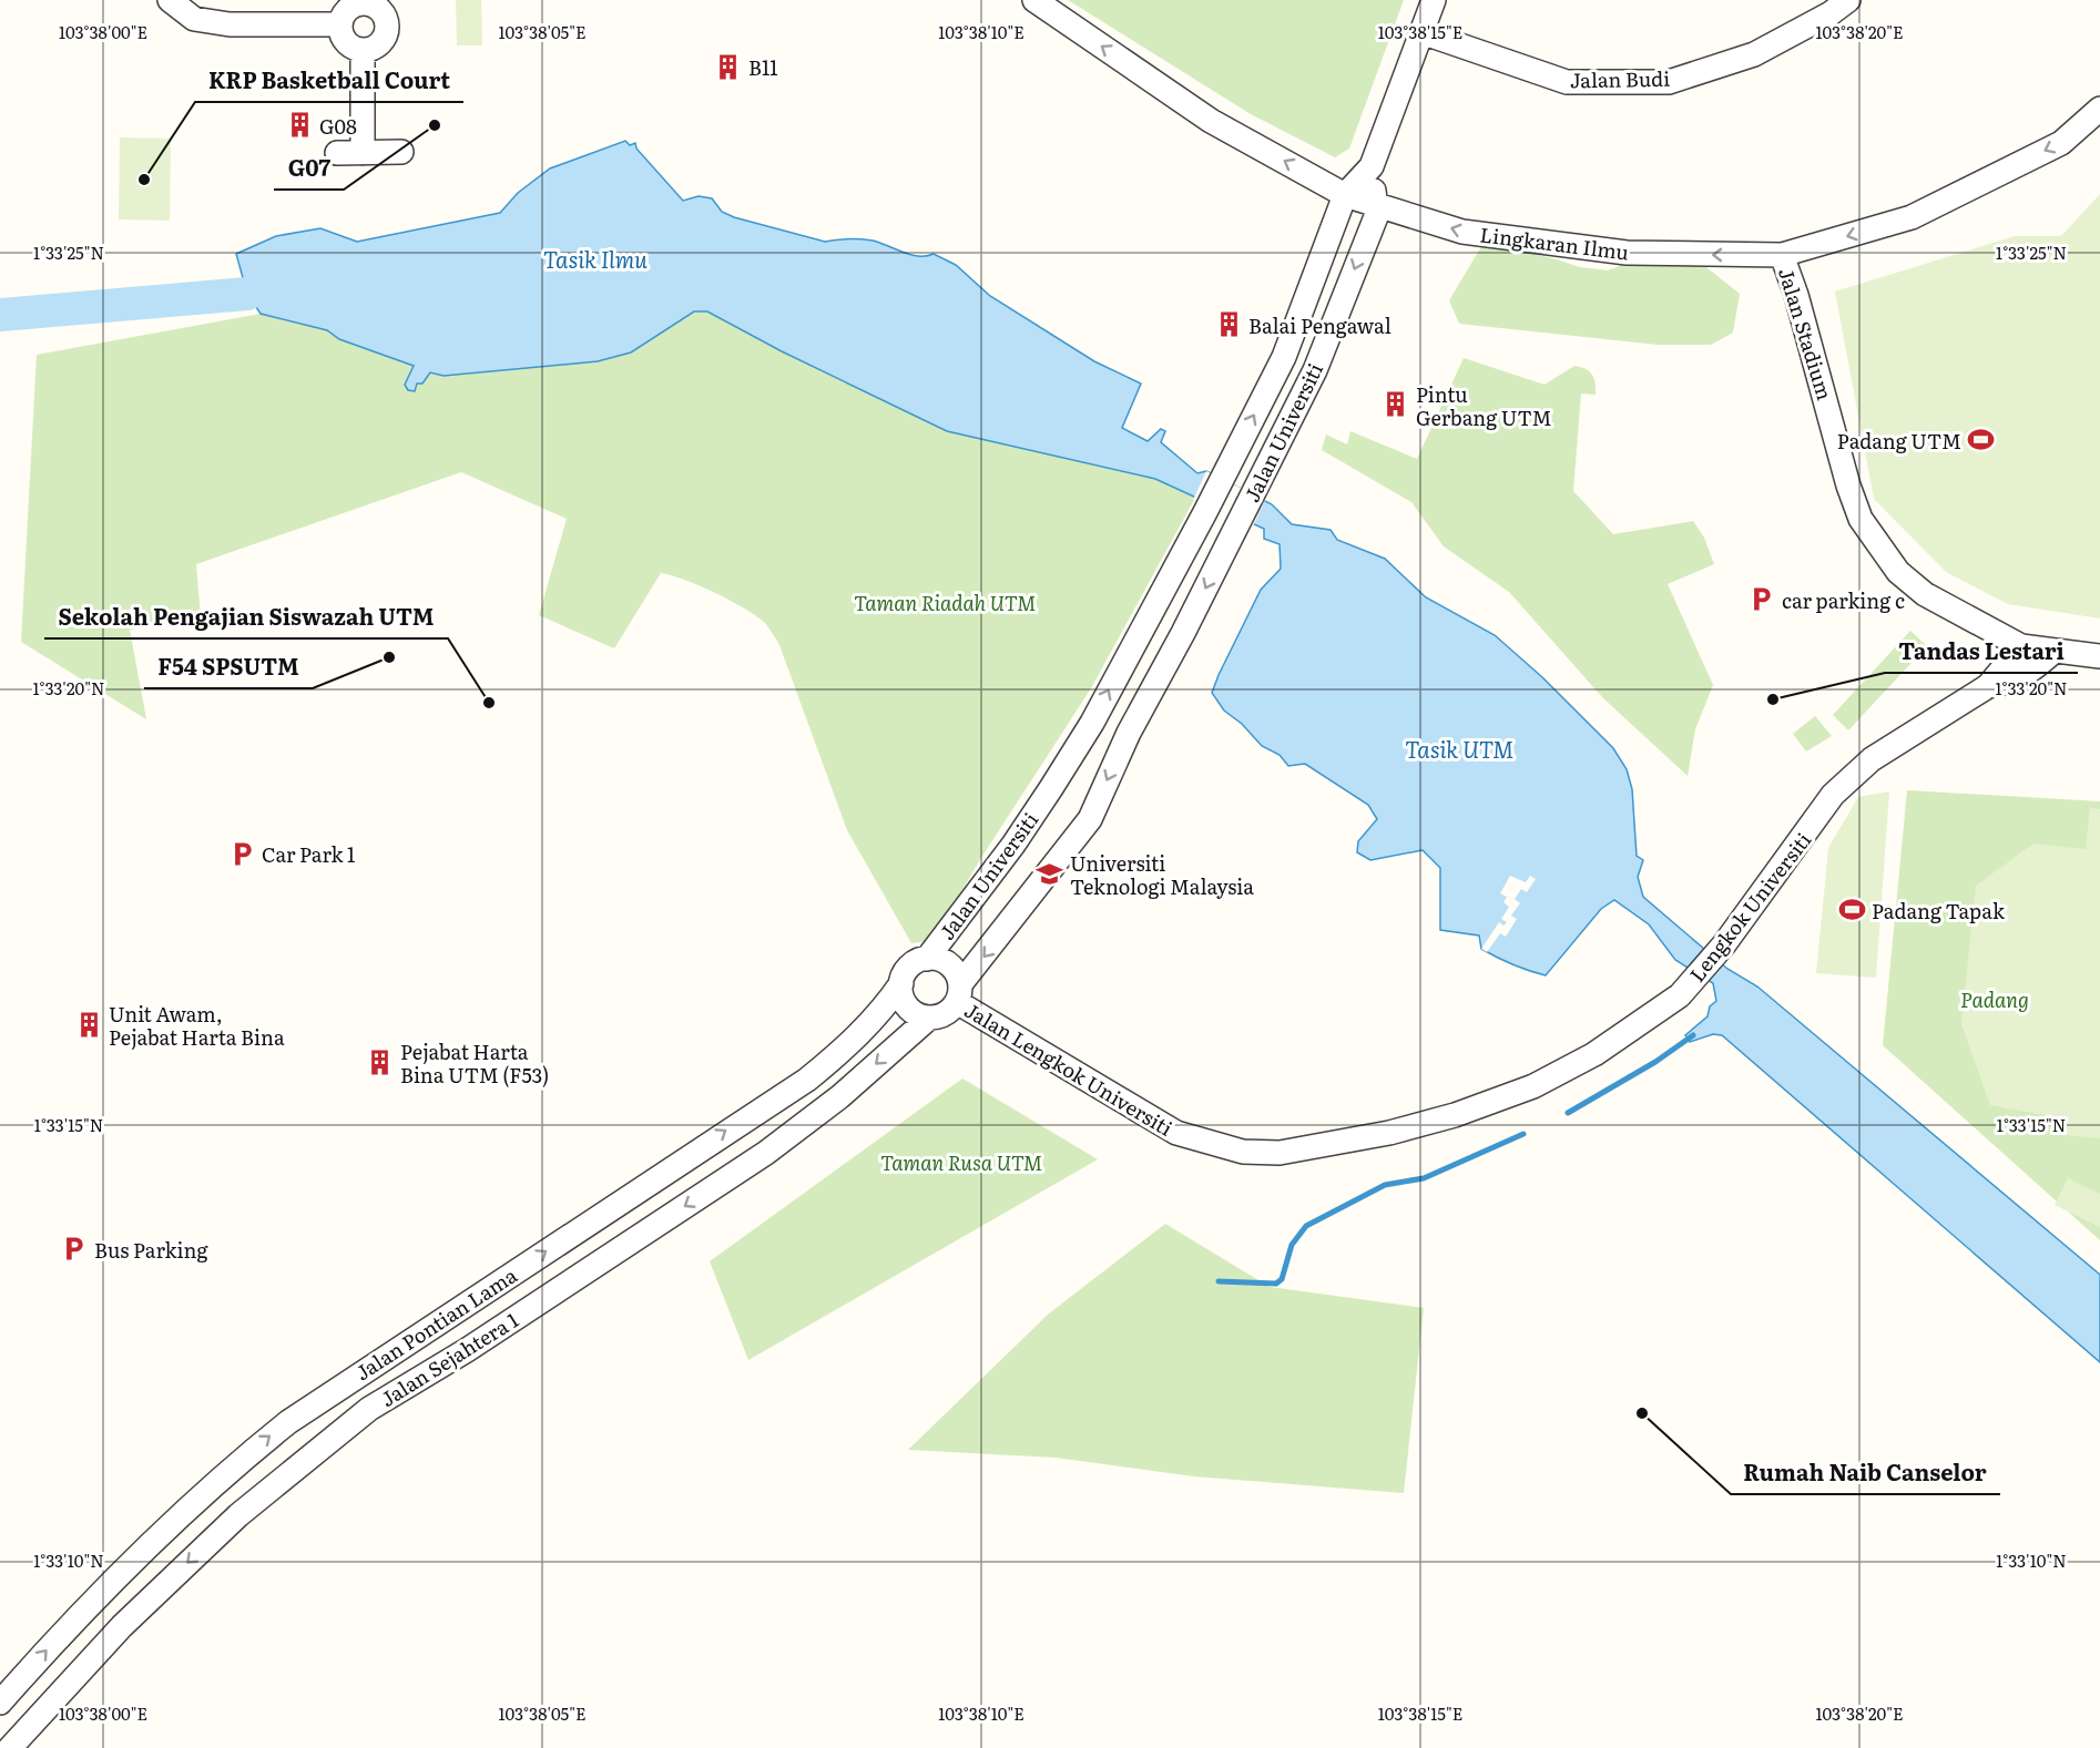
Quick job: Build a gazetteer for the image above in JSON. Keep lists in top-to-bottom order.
{
  "streets": {
    "street": [
      "Jalan Budi",
      "Lingkaran Ilmu",
      "Jalan Stadium",
      "Jalan Universiti",
      "Lengkok Universiti",
      "Jalan Lengkok Universiti",
      "Jalan Pontian Lama",
      "Jalan Sejahtera 1"
    ]
  },
  "crossings": [
    ["Lingkaran Ilmu", "Jalan Stadium"],
    ["Lingkaran Ilmu", "Jalan Universiti"],
    ["Jalan Stadium", "Lengkok Universiti"],
    ["Jalan Universiti", "Jalan Lengkok Universiti"],
    ["Jalan Universiti", "Jalan Pontian Lama"],
    ["Jalan Universiti", "Jalan Sejahtera 1"],
    ["Lengkok Universiti", "Jalan Lengkok Universiti"],
    ["Jalan Lengkok Universiti", "Jalan Pontian Lama"],
    ["Jalan Lengkok Universiti", "Jalan Sejahtera 1"],
    ["Jalan Pontian Lama", "Jalan Sejahtera 1"]
  ],
  "one_way": ["Lingkaran Ilmu", "Jalan Pontian Lama", "Jalan Sejahtera 1"],
  "water": ["Tasik Ilmu", "Tasik UTM"],
  "parks": ["Taman Riadah UTM", "Padang", "Taman Rusa UTM"],
  "places": {
    "building": [
      "B11",
      "G08",
      "Balai Pengawal",
      "Pintu Gerbang UTM",
      "Unit Awam, Pejabat Harta Bina",
      "Pejabat Harta Bina UTM (F53)"
    ],
    "other": [
      "G07",
      "KRP Basketball Court",
      "F54 SPSUTM",
      "Tandas Lestari",
      "Sekolah Pengajian Siswazah UTM",
      "Rumah Naib Canselor"
    ],
    "sports": ["Padang UTM", "Padang Tapak"],
    "parking": ["car parking c", "Car Park 1", "Bus Parking"],
    "school or university": ["Universiti Teknologi Malaysia"]
  },
  "coordinates": [
    "103°38'00\"E",
    "103°38'05\"E",
    "103°38'10\"E",
    "103°38'15\"E",
    "103°38'20\"E",
    "1°33'25\"N",
    "1°33'20\"N",
    "1°33'15\"N",
    "1°33'10\"N"
  ]
}
